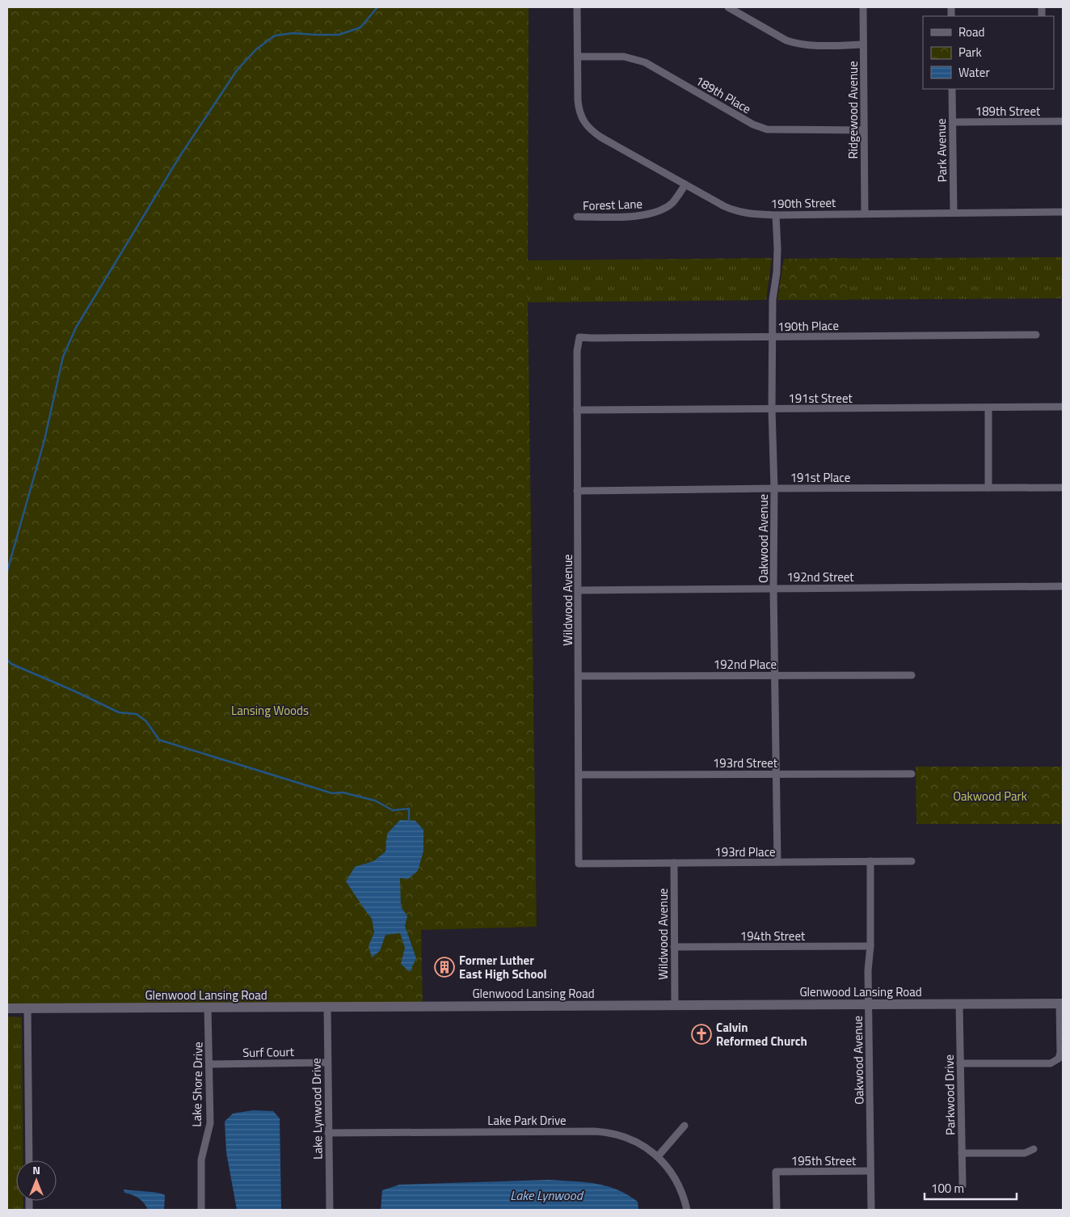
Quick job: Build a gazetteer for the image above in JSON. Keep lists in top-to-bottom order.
{
  "streets": {
    "main road": ["Glenwood Lansing Road"],
    "street": [
      "189th Place",
      "Ridgewood Avenue",
      "189th Street",
      "Park Avenue",
      "190th Street",
      "Forest Lane",
      "190th Place",
      "191st Street",
      "191st Place",
      "Oakwood Avenue",
      "192nd Street",
      "Wildwood Avenue",
      "192nd Place",
      "193rd Street",
      "193rd Place",
      "194th Street",
      "Surf Court",
      "Lake Shore Drive",
      "Parkwood Drive",
      "Lake Lynwood Drive",
      "Lake Park Drive",
      "195th Street"
    ]
  },
  "crossings": [
    ["189th Place", "Ridgewood Avenue"],
    ["189th Place", "190th Street"],
    ["Ridgewood Avenue", "190th Street"],
    ["189th Street", "Park Avenue"],
    ["Park Avenue", "190th Street"],
    ["190th Street", "Forest Lane"],
    ["190th Street", "Oakwood Avenue"],
    ["190th Place", "Oakwood Avenue"],
    ["190th Place", "Wildwood Avenue"],
    ["191st Street", "Oakwood Avenue"],
    ["191st Street", "Wildwood Avenue"],
    ["191st Place", "Oakwood Avenue"],
    ["191st Place", "Wildwood Avenue"],
    ["Oakwood Avenue", "192nd Street"],
    ["Oakwood Avenue", "192nd Place"],
    ["Oakwood Avenue", "193rd Street"],
    ["Oakwood Avenue", "193rd Place"],
    ["Oakwood Avenue", "194th Street"],
    ["Oakwood Avenue", "Glenwood Lansing Road"],
    ["Oakwood Avenue", "195th Street"],
    ["192nd Street", "Wildwood Avenue"],
    ["Wildwood Avenue", "192nd Place"],
    ["Wildwood Avenue", "193rd Street"],
    ["Wildwood Avenue", "193rd Place"],
    ["Wildwood Avenue", "194th Street"],
    ["Wildwood Avenue", "Glenwood Lansing Road"],
    ["Glenwood Lansing Road", "Lake Shore Drive"],
    ["Glenwood Lansing Road", "Parkwood Drive"],
    ["Glenwood Lansing Road", "Lake Lynwood Drive"],
    ["Surf Court", "Lake Shore Drive"],
    ["Surf Court", "Lake Lynwood Drive"],
    ["Lake Lynwood Drive", "Lake Park Drive"]
  ],
  "water": ["Lake Lynwood"],
  "parks": ["Lansing Woods", "Oakwood Park"],
  "places": {
    "building": ["Former Luther East High School"],
    "church": ["Calvin Reformed Church"]
  },
  "legend": ["Road", "Park", "Water"],
  "scale_bar": "100 m",
  "north": "top"
}
